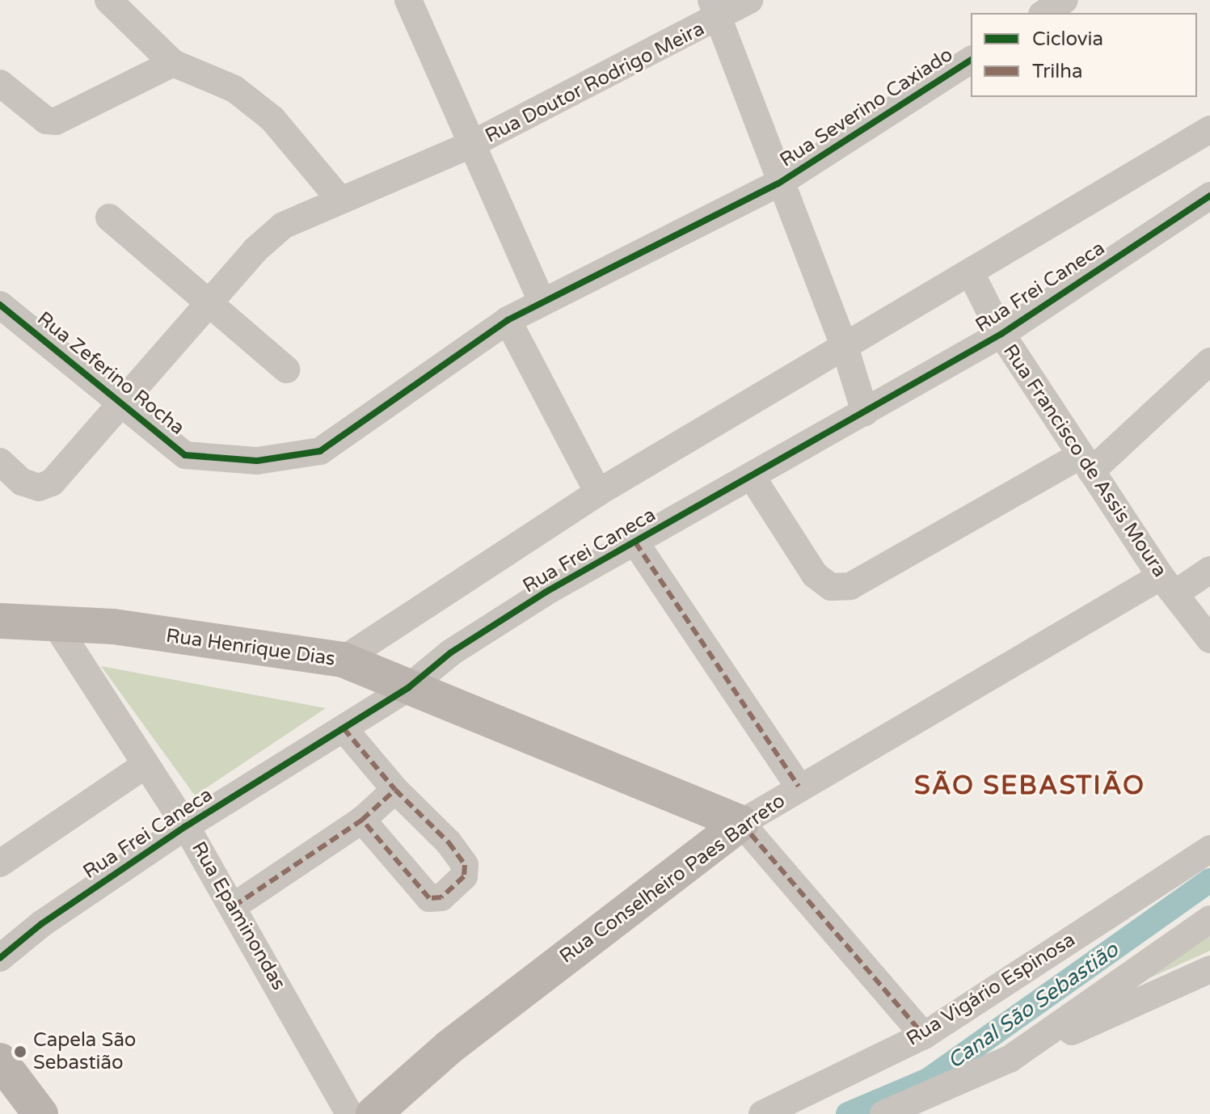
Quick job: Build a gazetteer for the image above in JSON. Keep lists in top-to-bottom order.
{
  "streets": {
    "street": [
      "Rua Doutor Rodrigo Meira",
      "Rua Severino Caxiado",
      "Rua Frei Caneca",
      "Rua Zeferino Rocha",
      "Rua Francisco de Assis Moura",
      "Rua Henrique Dias",
      "Rua Conselheiro Paes Barreto",
      "Rua Epaminondas",
      "Rua Vigário Espinosa"
    ]
  },
  "crossings": [
    ["Rua Doutor Rodrigo Meira", "Rua Zeferino Rocha"],
    ["Rua Severino Caxiado", "Rua Zeferino Rocha"],
    ["Rua Frei Caneca", "Rua Francisco de Assis Moura"],
    ["Rua Frei Caneca", "Rua Henrique Dias"],
    ["Rua Frei Caneca", "Rua Epaminondas"],
    ["Rua Francisco de Assis Moura", "Rua Conselheiro Paes Barreto"],
    ["Rua Henrique Dias", "Rua Conselheiro Paes Barreto"],
    ["Rua Henrique Dias", "Rua Epaminondas"]
  ],
  "districts": ["SÃO SEBASTIÃO"],
  "water": ["Canal São Sebastião"],
  "places": ["Capela São Sebastião"],
  "legend": ["Ciclovia", "Trilha"]
}
